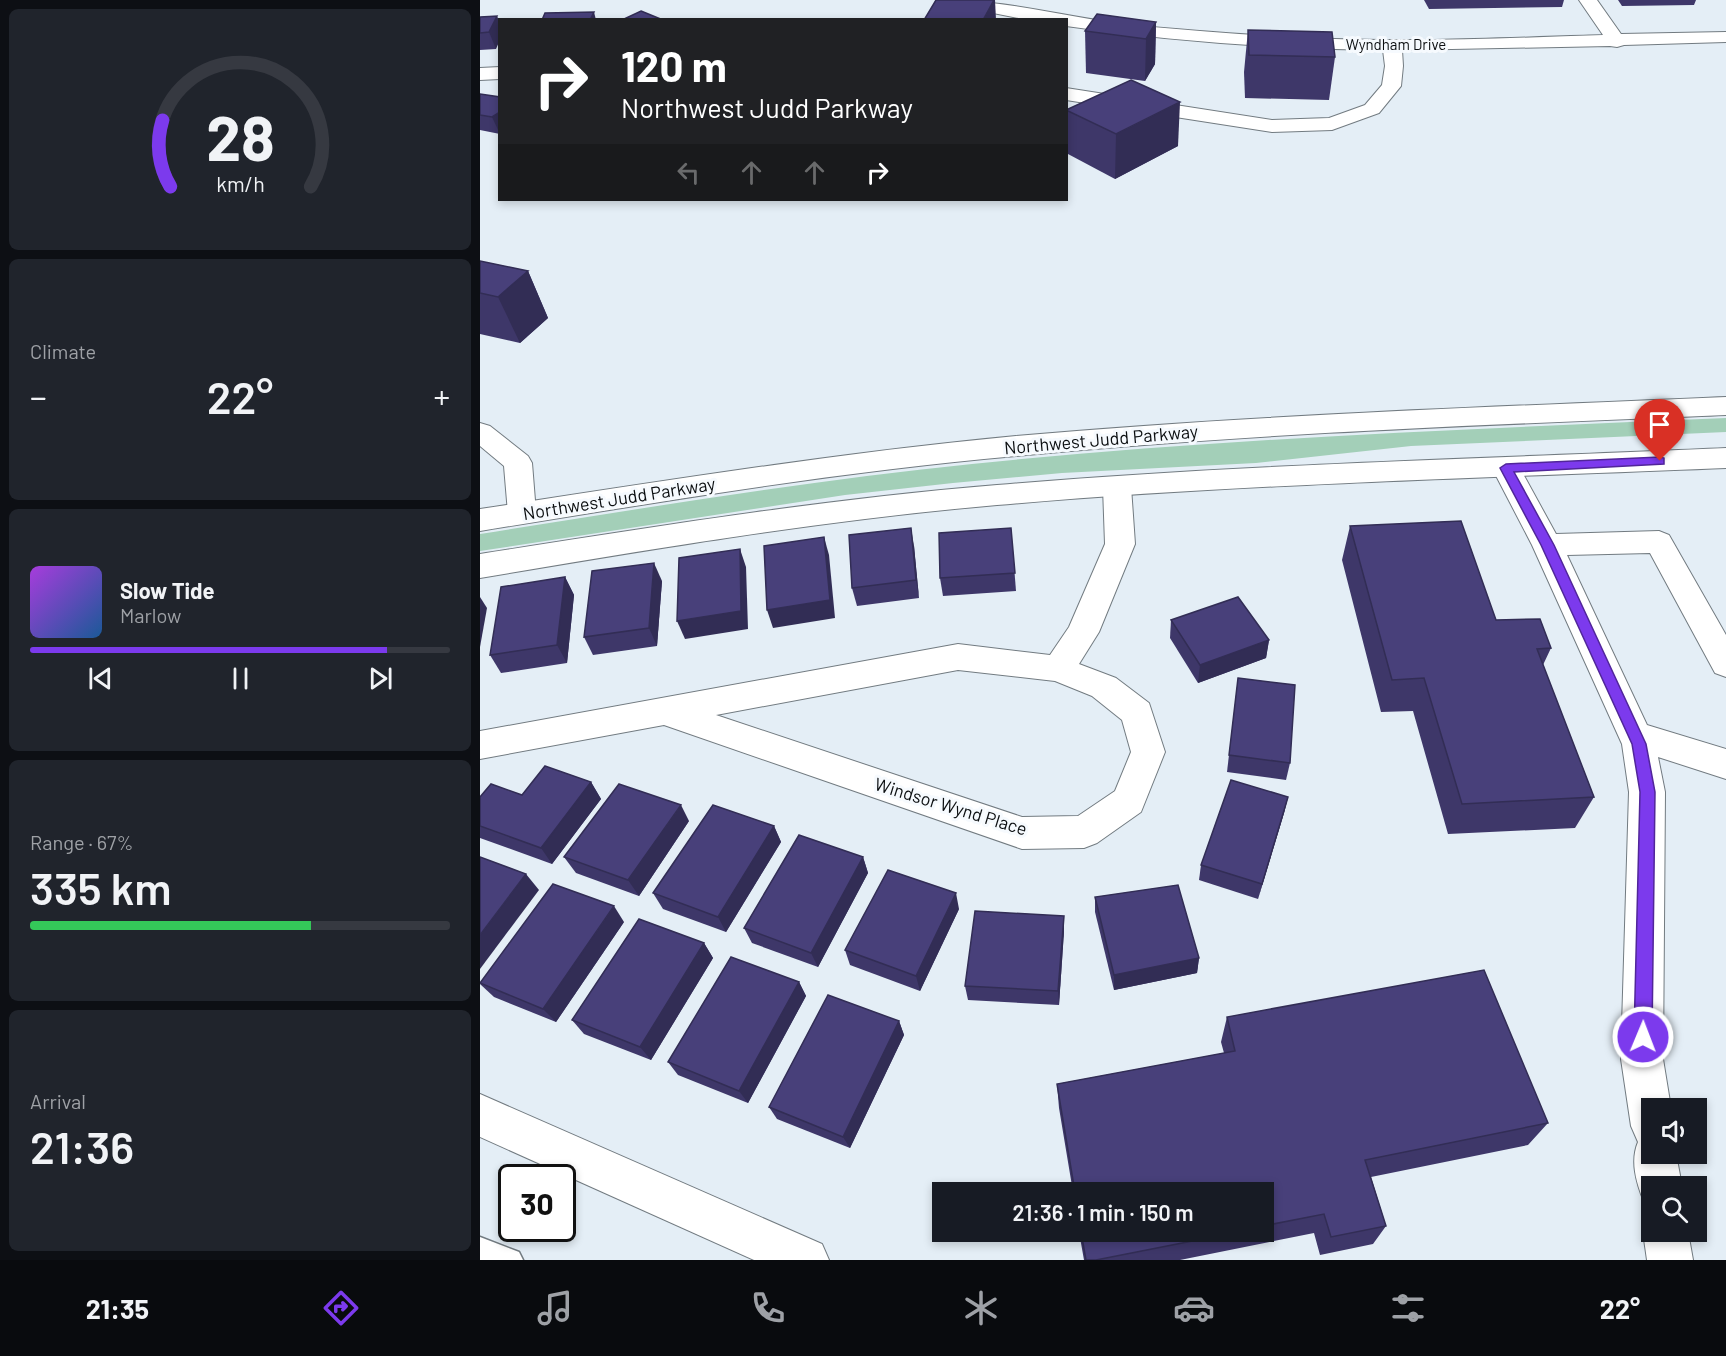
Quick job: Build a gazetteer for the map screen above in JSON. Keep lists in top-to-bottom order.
{
  "streets": {
    "highway": ["Northwest Judd Parkway"],
    "street": ["Wyndham Drive", "Windsor Wynd Place"]
  },
  "page": {
    "turn": ["120 m", "Northwest Judd Parkway"],
    "tile": [
      "Climate",
      ["Range · 67%", "335 km"],
      ["Arrival", "21:36"]
    ],
    "heat": ["−", "22°", "+"],
    "song": ["Slow Tide", "Marlow"],
    "limit": "30",
    "trip": "21:36 · 1 min · 150 m",
    "tabs": ["21:35", "22°"],
    "gauge": ["28", "km/h"]
  }
}
